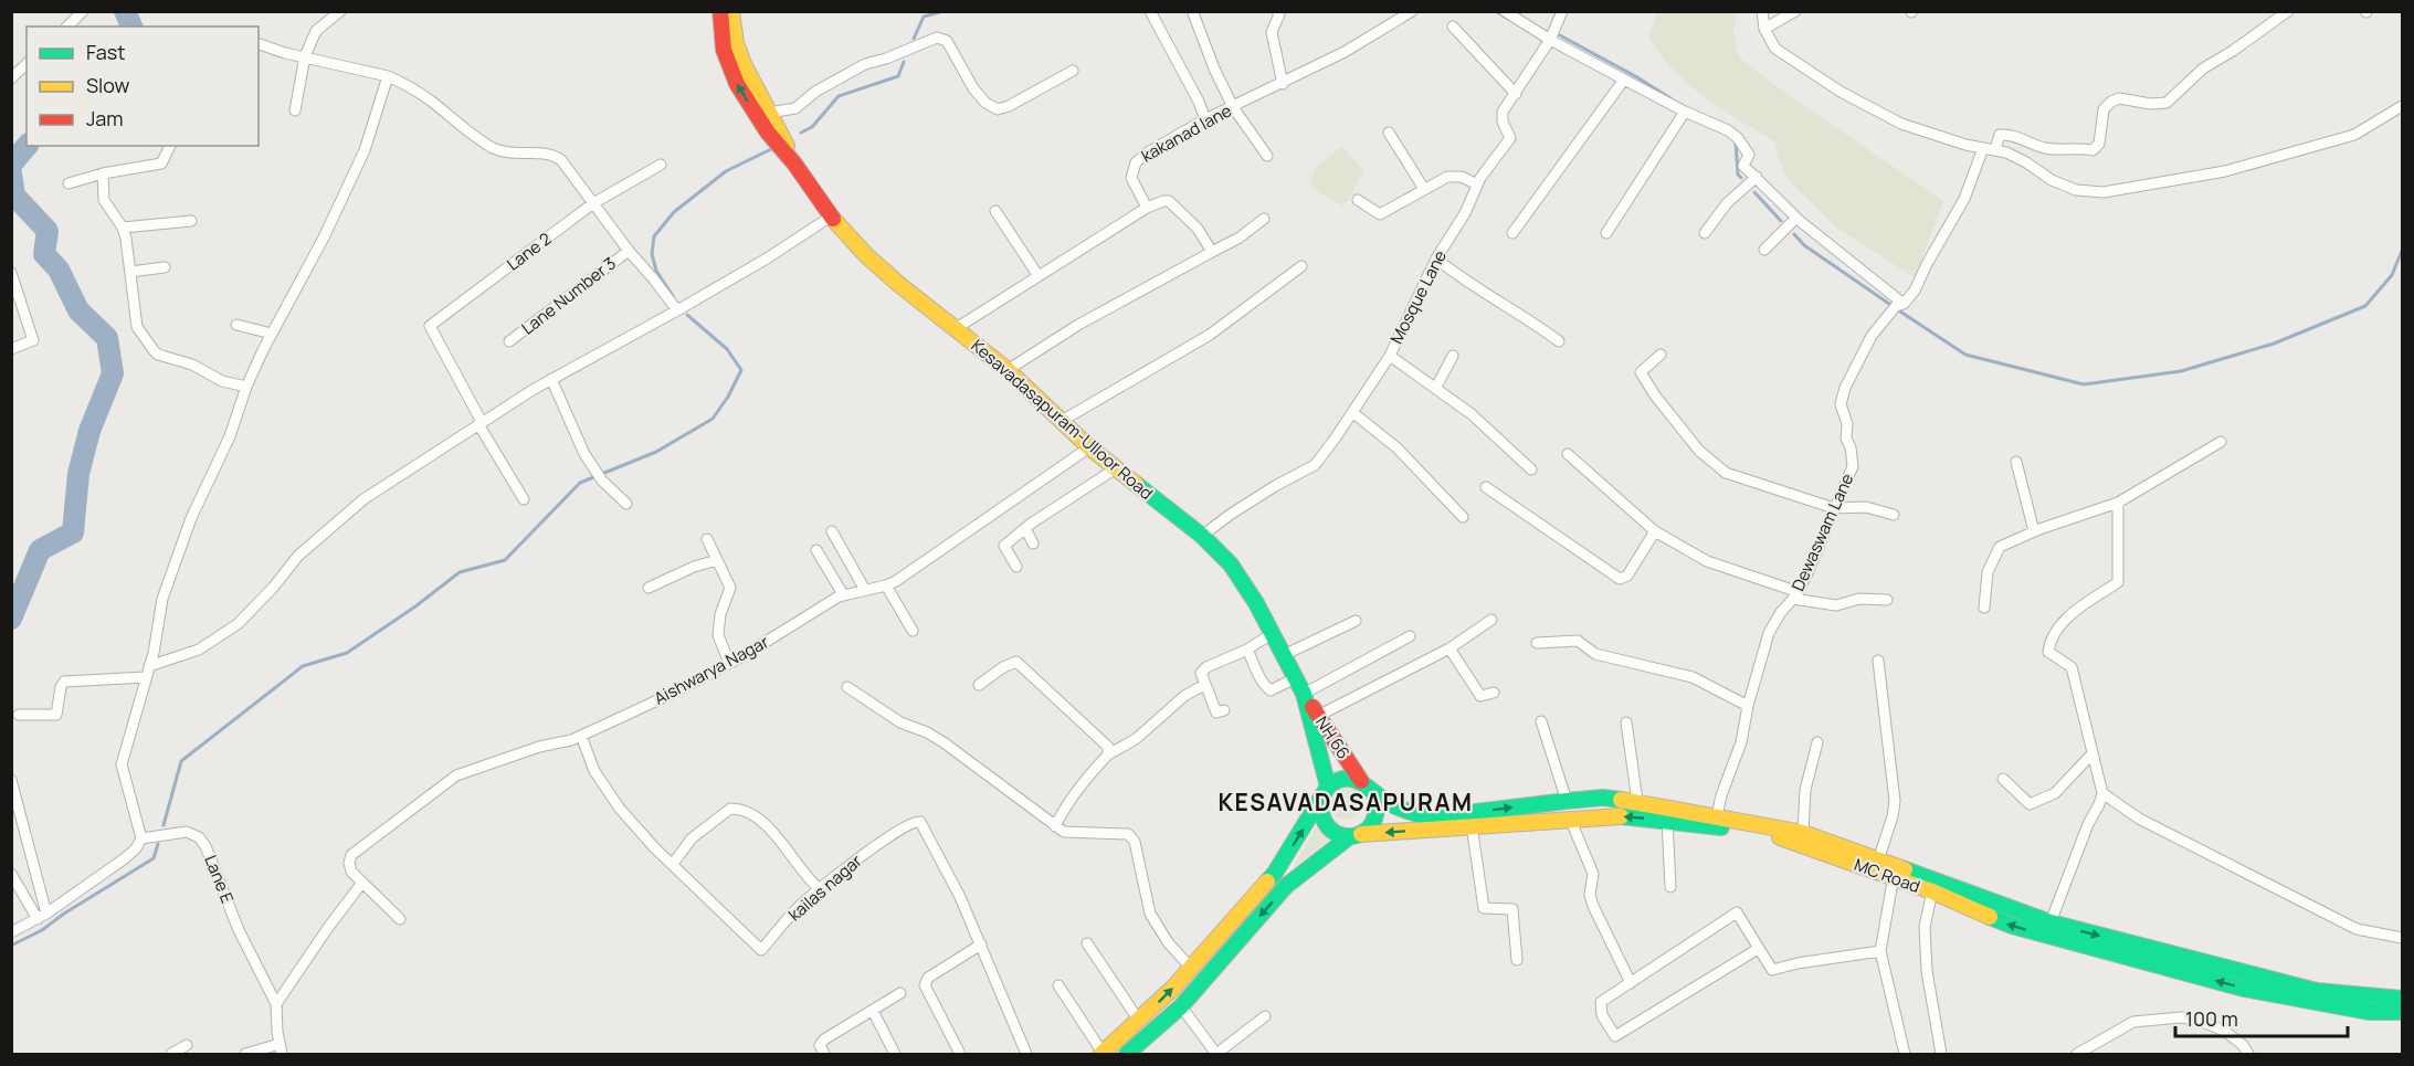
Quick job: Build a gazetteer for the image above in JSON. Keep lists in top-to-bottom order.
{
  "streets": {
    "main road": ["Kesavadasapuram-Ulloor Road", "NH 66", "MC Road"],
    "street": [
      "kakanad lane",
      "Lane 2",
      "Lane Number 3",
      "Mosque Lane",
      "Dewaswam Lane",
      "Aishwarya Nagar",
      "Lane E",
      "kailas nagar"
    ]
  },
  "crossings": [
    ["Mosque Lane", "Kesavadasapuram-Ulloor Road"],
    ["Kesavadasapuram-Ulloor Road", "Aishwarya Nagar"],
    ["Kesavadasapuram-Ulloor Road", "NH 66"],
    ["Dewaswam Lane", "MC Road"],
    ["Aishwarya Nagar", "kailas nagar"],
    ["NH 66", "MC Road"]
  ],
  "districts": ["KESAVADASAPURAM"],
  "legend": ["Fast", "Slow", "Jam"],
  "scale_bar": "100 m"
}
